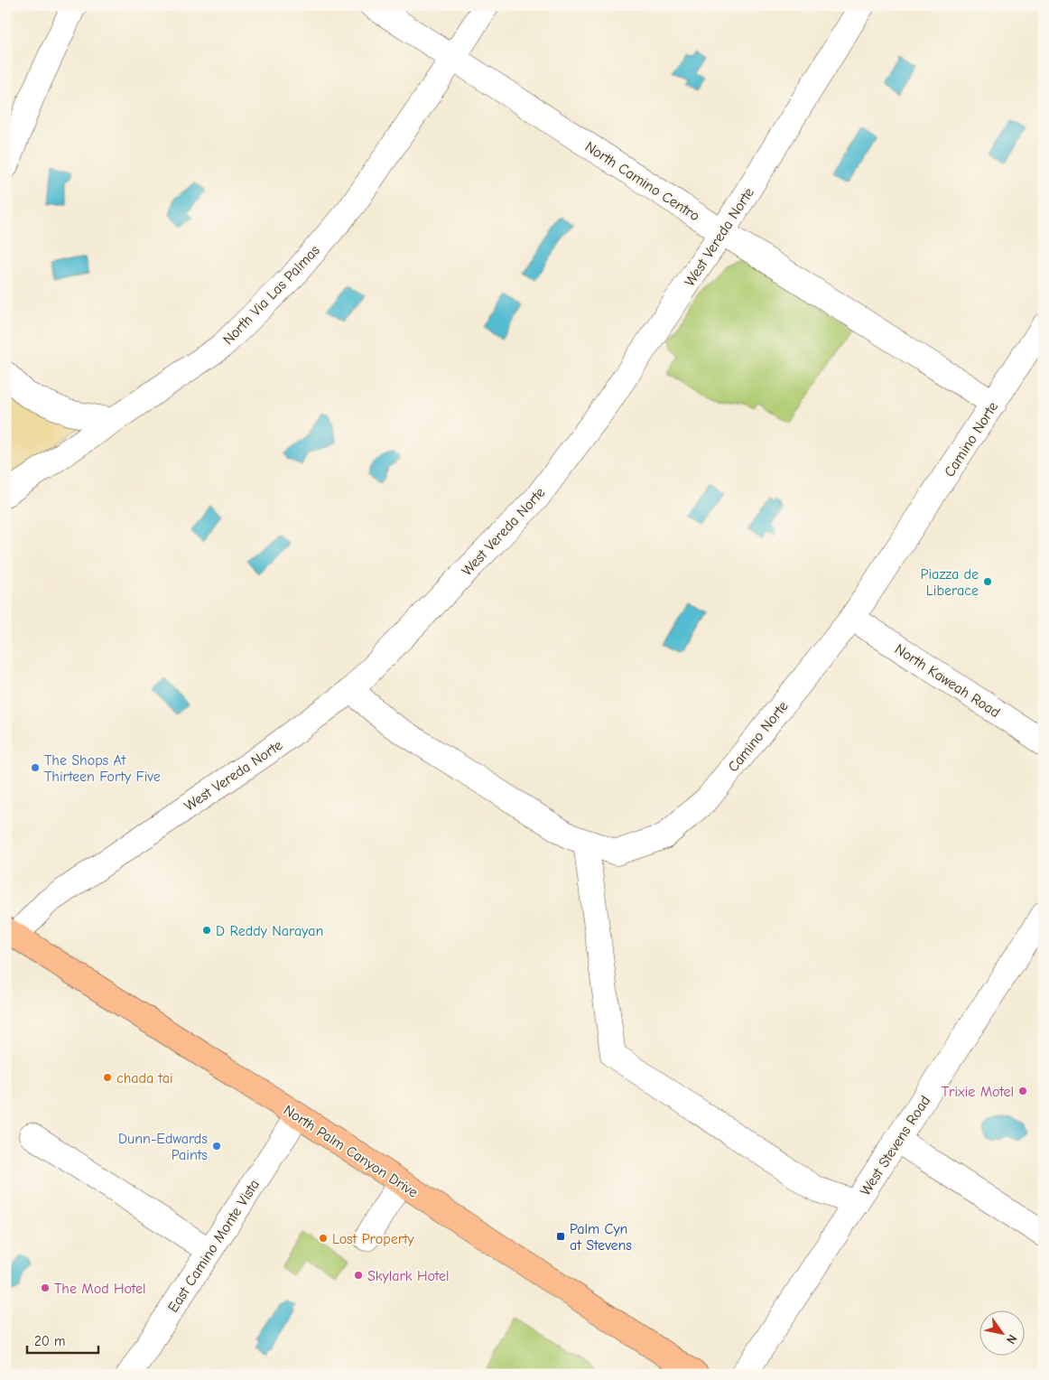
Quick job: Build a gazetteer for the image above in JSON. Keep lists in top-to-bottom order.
{
  "streets": {
    "main road": ["North Palm Canyon Drive"],
    "street": [
      "North Camino Centro",
      "West Vereda Norte",
      "North Via Las Palmas",
      "Camino Norte",
      "North Kaweah Road",
      "West Stevens Road",
      "East Camino Monte Vista"
    ]
  },
  "crossings": [
    ["North Camino Centro", "West Vereda Norte"],
    ["North Camino Centro", "North Via Las Palmas"],
    ["North Camino Centro", "Camino Norte"],
    ["West Vereda Norte", "Camino Norte"],
    ["West Vereda Norte", "North Palm Canyon Drive"],
    ["Camino Norte", "North Kaweah Road"],
    ["North Palm Canyon Drive", "East Camino Monte Vista"]
  ],
  "places": {
    "other": [
      "Piazza de Liberace",
      "The Shops At Thirteen Forty Five",
      "D Reddy Narayan",
      "chada tai",
      "Trixie Motel",
      "Dunn-Edwards Paints",
      "Lost Property",
      "Skylark Hotel",
      "The Mod Hotel"
    ],
    "transit": ["Palm Cyn at Stevens"]
  },
  "scale_bar": "20 m",
  "north": "bottom right"
}
